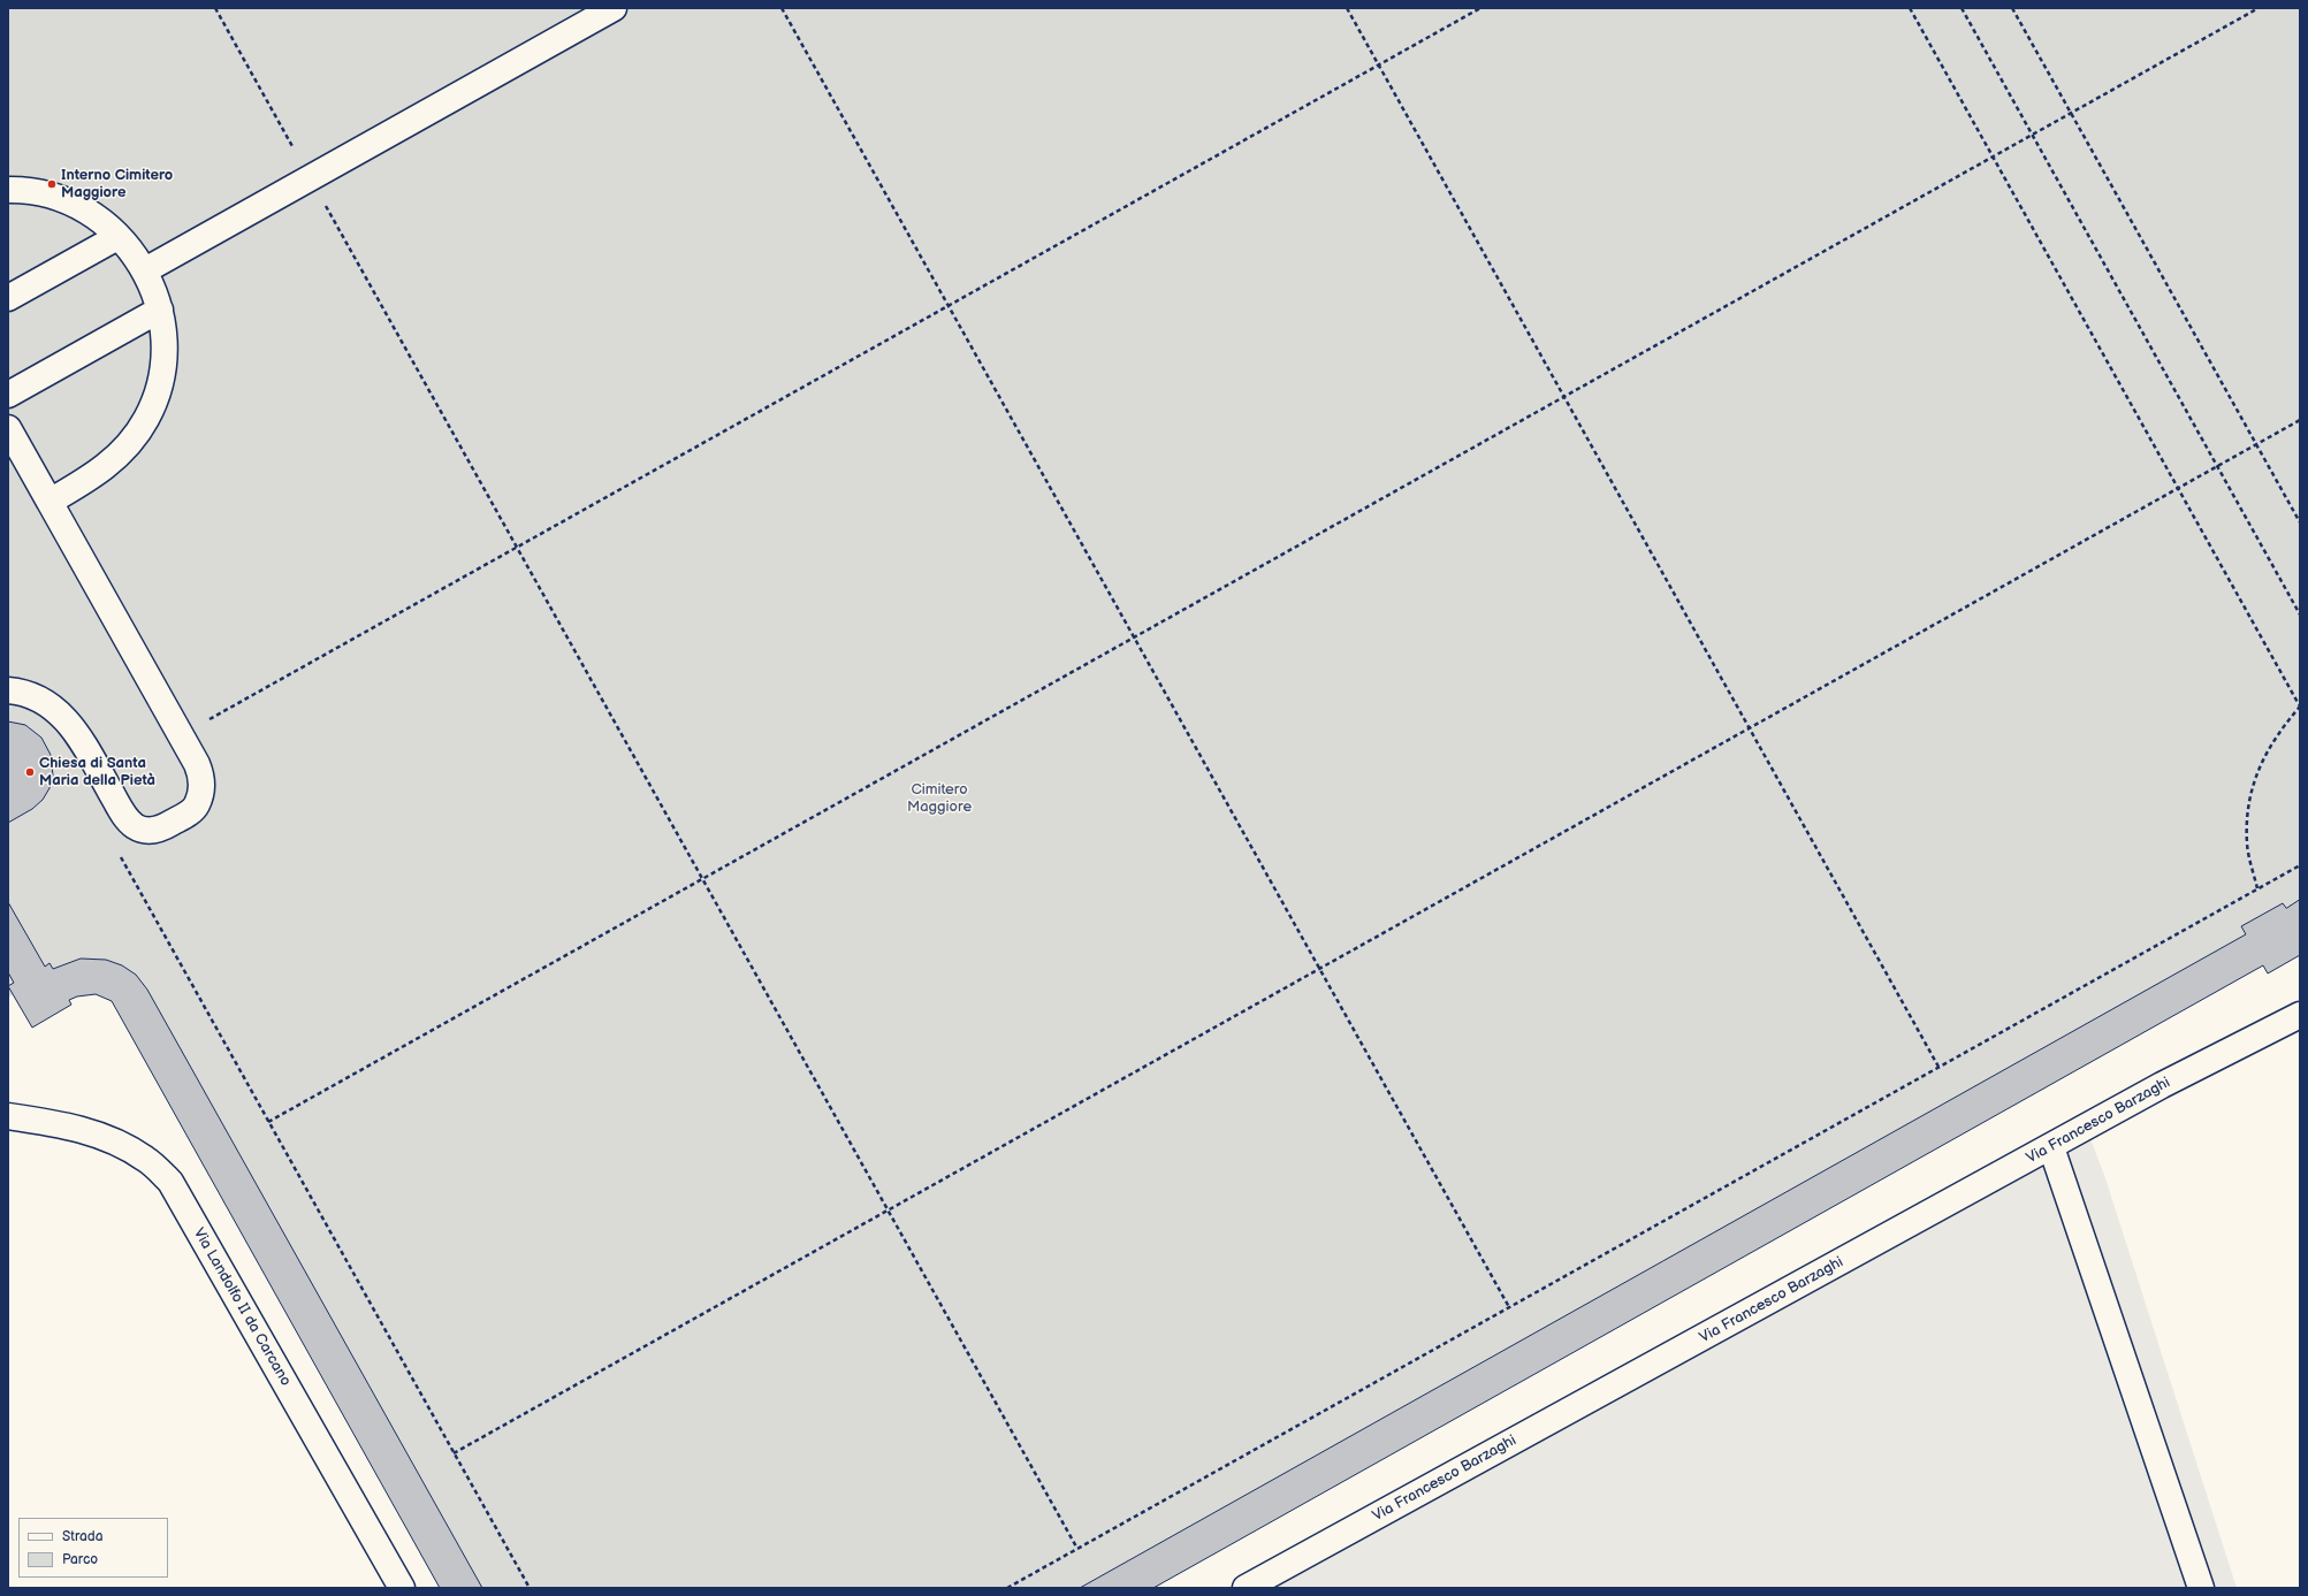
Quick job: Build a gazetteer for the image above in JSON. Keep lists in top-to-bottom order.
{
  "streets": {
    "street": ["Via Francesco Barzaghi", "Via Landolfo II da Carcano"]
  },
  "parks": ["Cimitero Maggiore"],
  "places": ["Interno Cimitero Maggiore", "Chiesa di Santa Maria della Pietà"],
  "legend": ["Strada", "Parco"]
}
